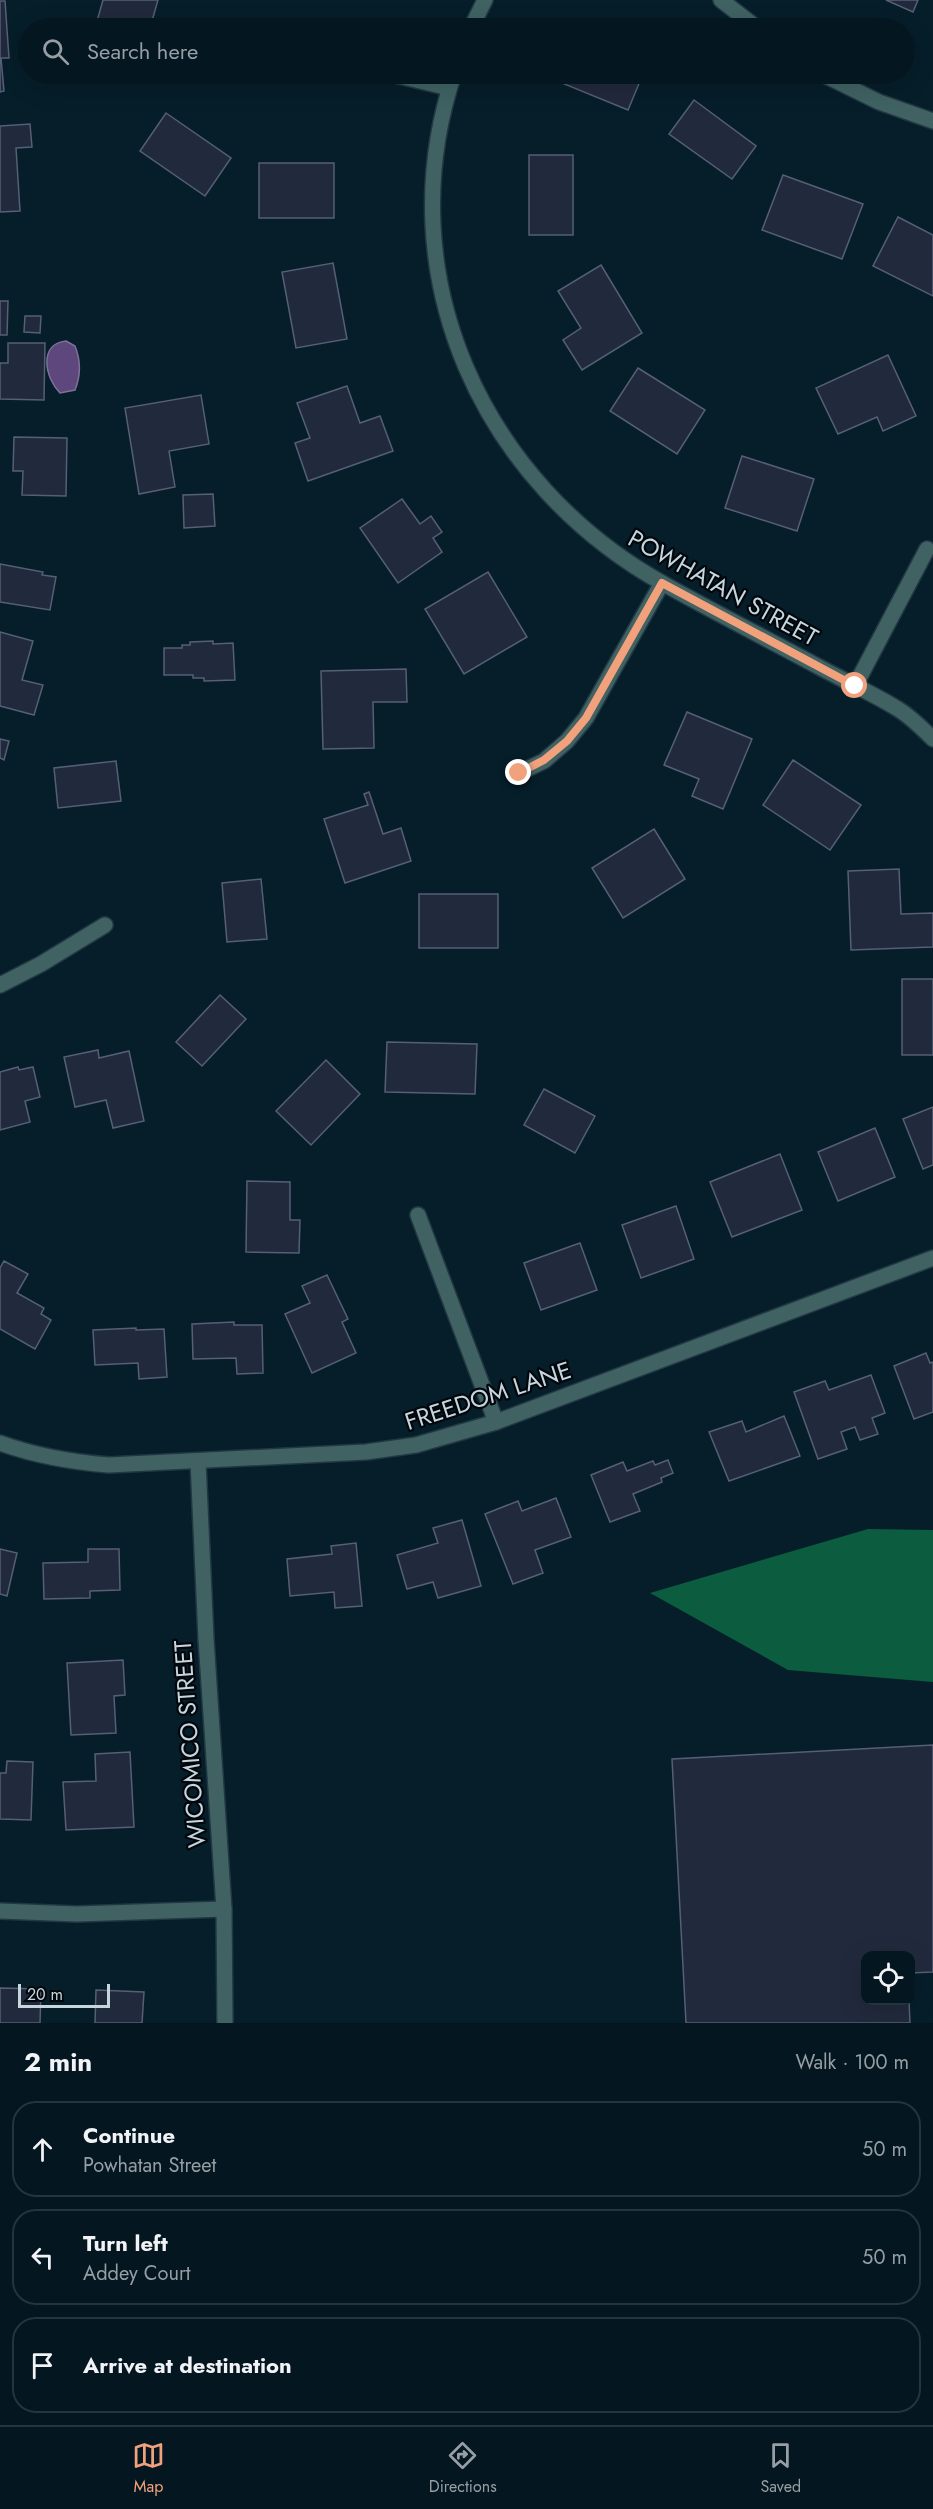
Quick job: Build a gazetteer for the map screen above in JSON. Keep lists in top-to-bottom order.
{
  "streets": {
    "street": ["POWHATAN STREET", "FREEDOM LANE", "WICOMICO STREET"]
  },
  "crossings": [
    ["FREEDOM LANE", "WICOMICO STREET"]
  ],
  "scale_bar": "20 m",
  "page": {
    "search": "Search here",
    "scale": "20 m",
    "heading": ["2 min", "Walk · 100 m"],
    "list": [
      ["Continue", "Powhatan Street", "50 m"],
      ["Turn left", "Addey Court", "50 m"],
      "Arrive at destination"
    ],
    "nav": ["Map", "Directions", "Saved"]
  }
}
